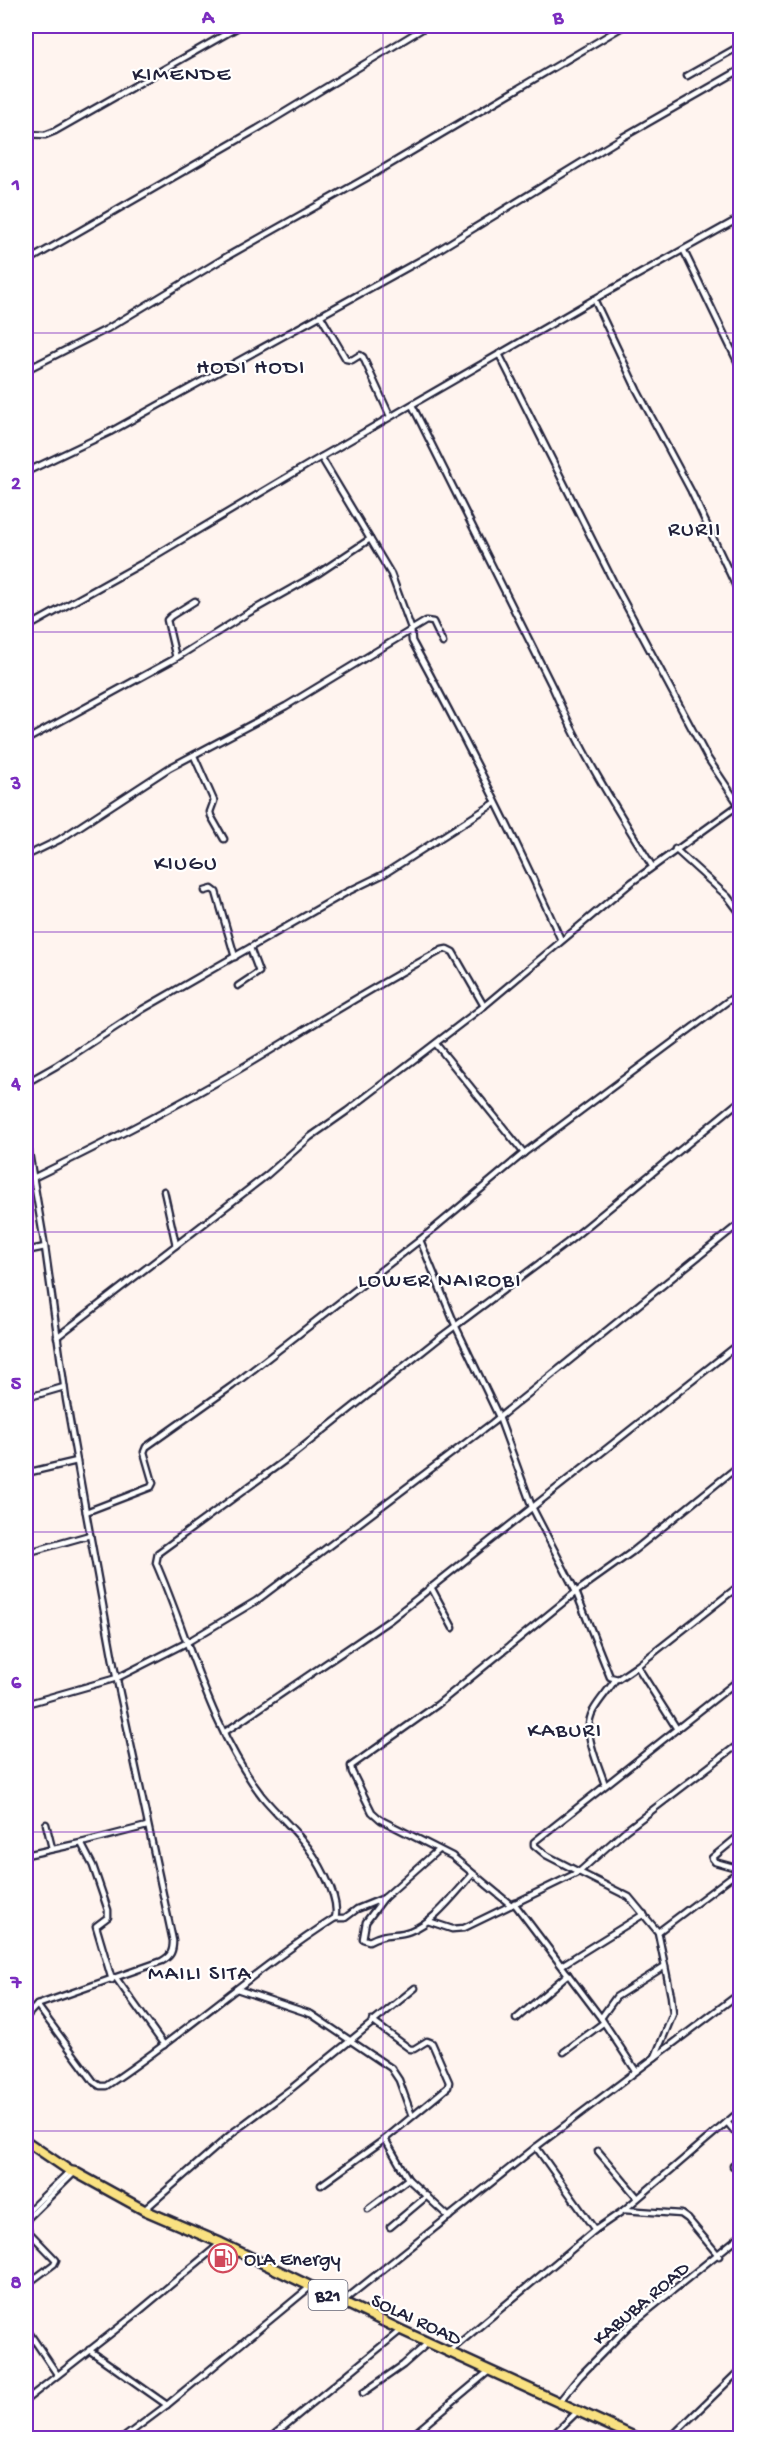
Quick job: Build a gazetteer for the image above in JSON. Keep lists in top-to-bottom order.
{
  "streets": {
    "highway": ["B21", "SOLAI ROAD"],
    "street": ["KABUBA ROAD"]
  },
  "crossings": [
    ["KABUBA ROAD", "SOLAI ROAD"]
  ],
  "districts": [
    "KIMENDE",
    "HODI HODI",
    "RURII",
    "KIUGU",
    "LOWER NAIROBI",
    "KABURI",
    "MAILI SITA"
  ],
  "places": {
    "fuel station": ["OLA Energy"]
  },
  "grid": {
    "columns": ["A", "B"],
    "rows": [
      "1",
      "2",
      "3",
      "4",
      "5",
      "6",
      "7",
      "8"
    ]
  }
}
